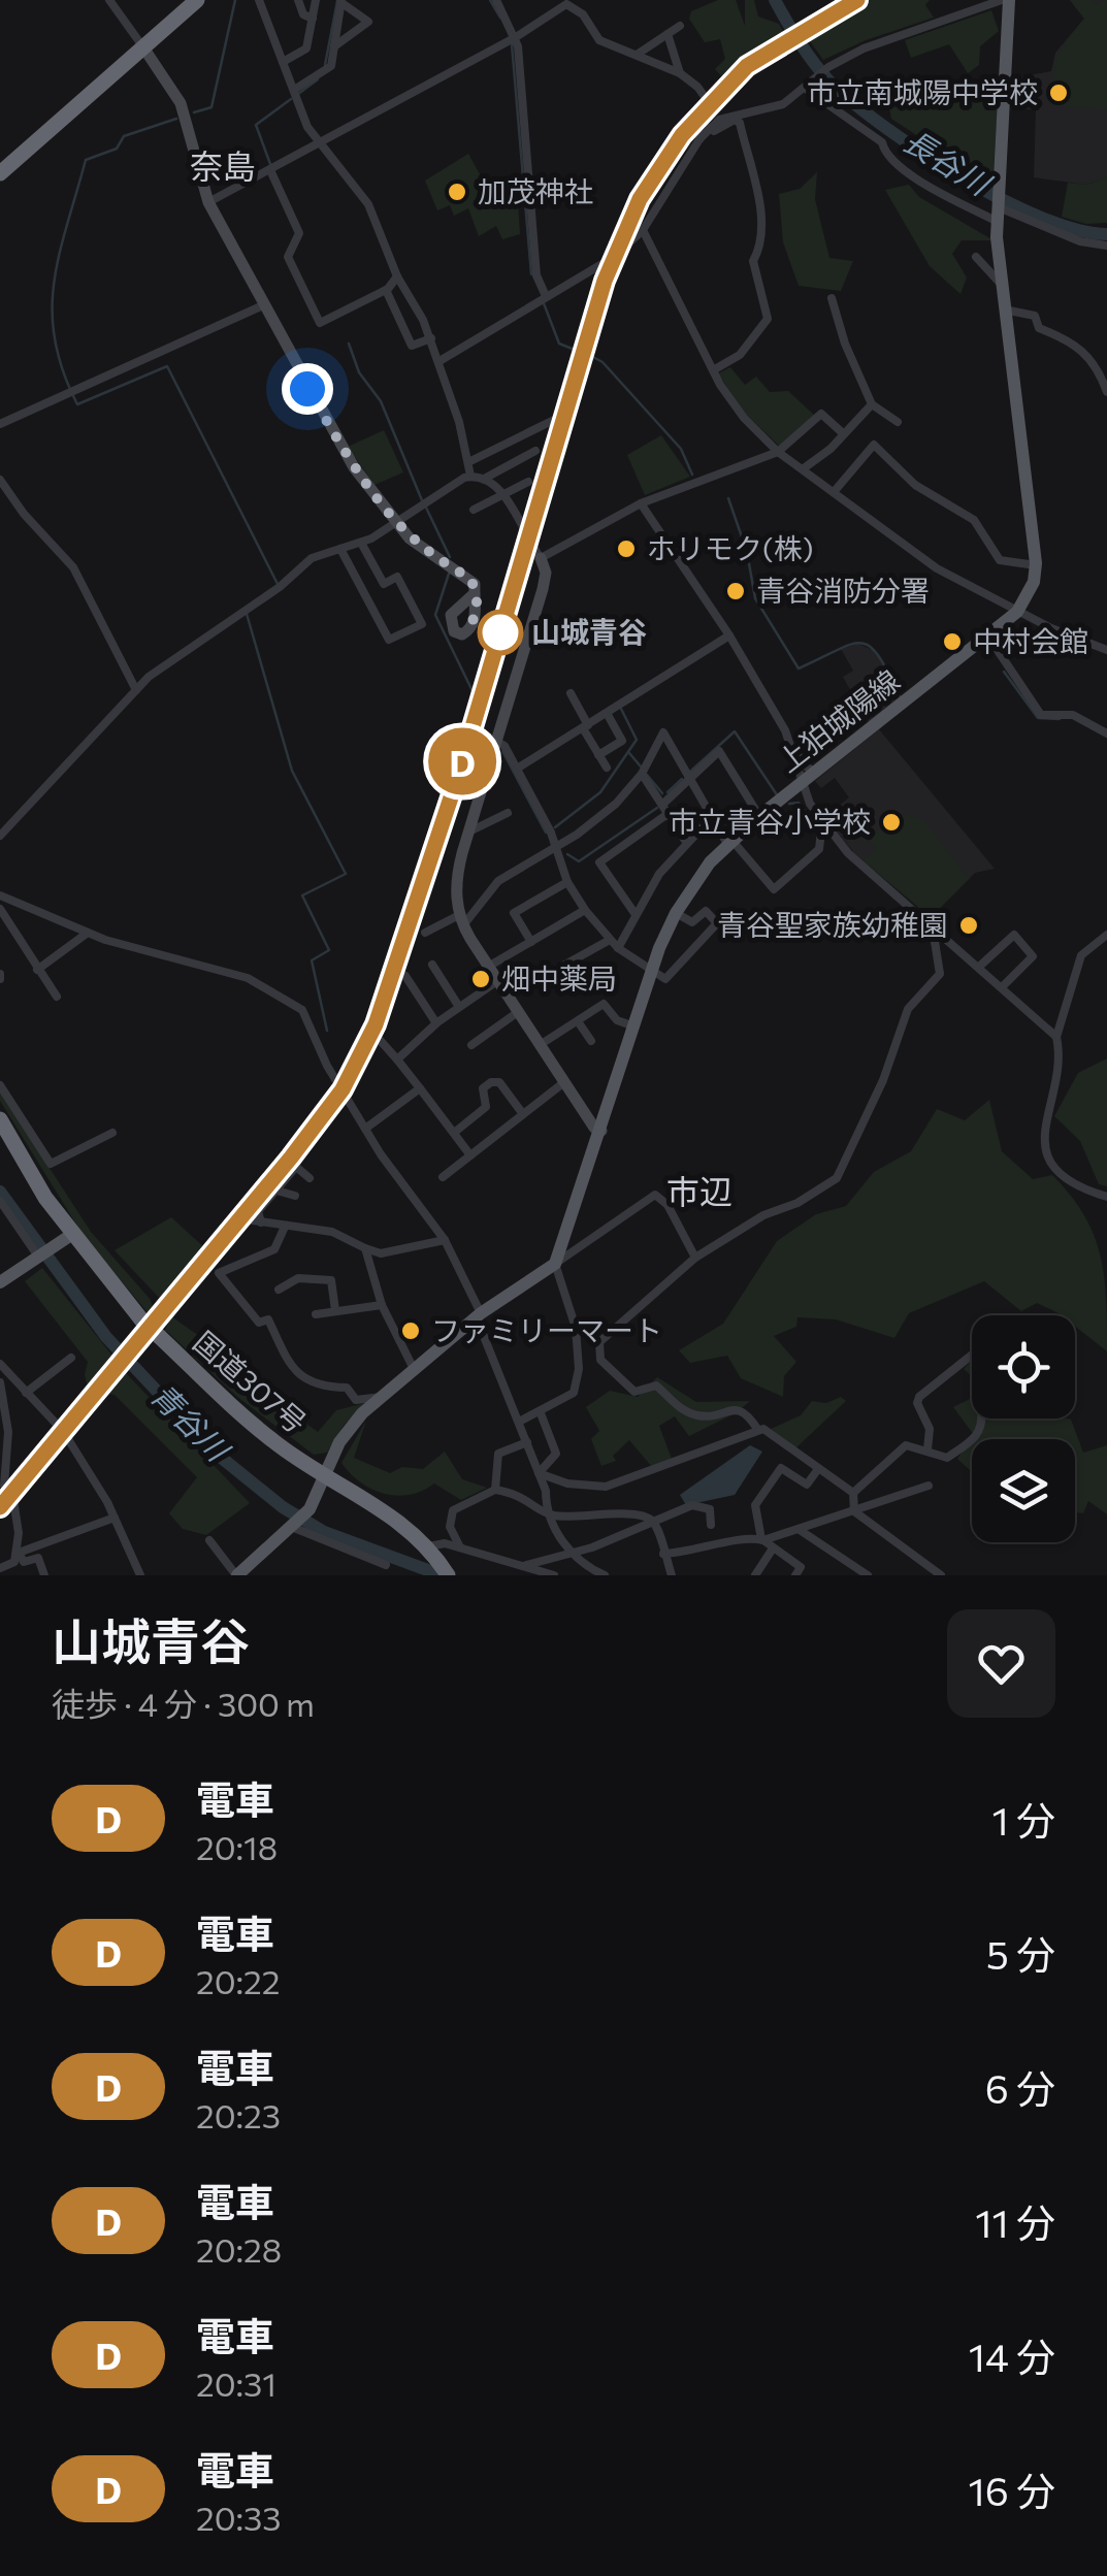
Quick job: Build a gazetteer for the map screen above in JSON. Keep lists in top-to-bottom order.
{
  "streets": {
    "highway": ["国道307号"],
    "main road": ["上狛城陽線"]
  },
  "districts": ["奈島", "市辺"],
  "water": ["長谷川", "青谷川"],
  "places": [
    "市立南城陽中学校",
    "加茂神社",
    "ホリモク(株)",
    "青谷消防分署",
    "山城青谷",
    "中村会館",
    "市立青谷小学校",
    "青谷聖家族幼稚園",
    "畑中薬局",
    "ファミリーマート"
  ],
  "page": {
    "on_map": "D",
    "heading": ["山城青谷", "徒歩 · 4 分 · 300 m"],
    "list": [
      {
        "mark": "D",
        "name": "電車",
        "note": "20:18",
        "value": "1 分"
      },
      {
        "mark": "D",
        "name": "電車",
        "note": "20:22",
        "value": "5 分"
      },
      {
        "mark": "D",
        "name": "電車",
        "note": "20:23",
        "value": "6 分"
      },
      {
        "mark": "D",
        "name": "電車",
        "note": "20:28",
        "value": "11 分"
      },
      {
        "mark": "D",
        "name": "電車",
        "note": "20:31",
        "value": "14 分"
      },
      {
        "mark": "D",
        "name": "電車",
        "note": "20:33",
        "value": "16 分"
      }
    ]
  }
}
